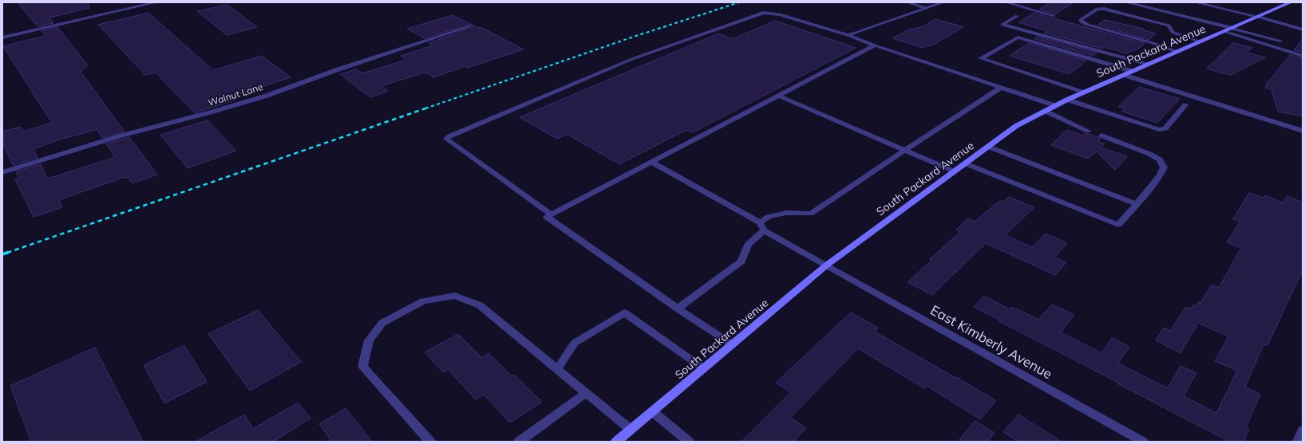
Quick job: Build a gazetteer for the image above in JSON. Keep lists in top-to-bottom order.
{
  "streets": {
    "street": ["South Packard Avenue", "Walnut Lane", "East Kimberly Avenue"]
  },
  "crossings": [
    ["South Packard Avenue", "East Kimberly Avenue"]
  ]
}
